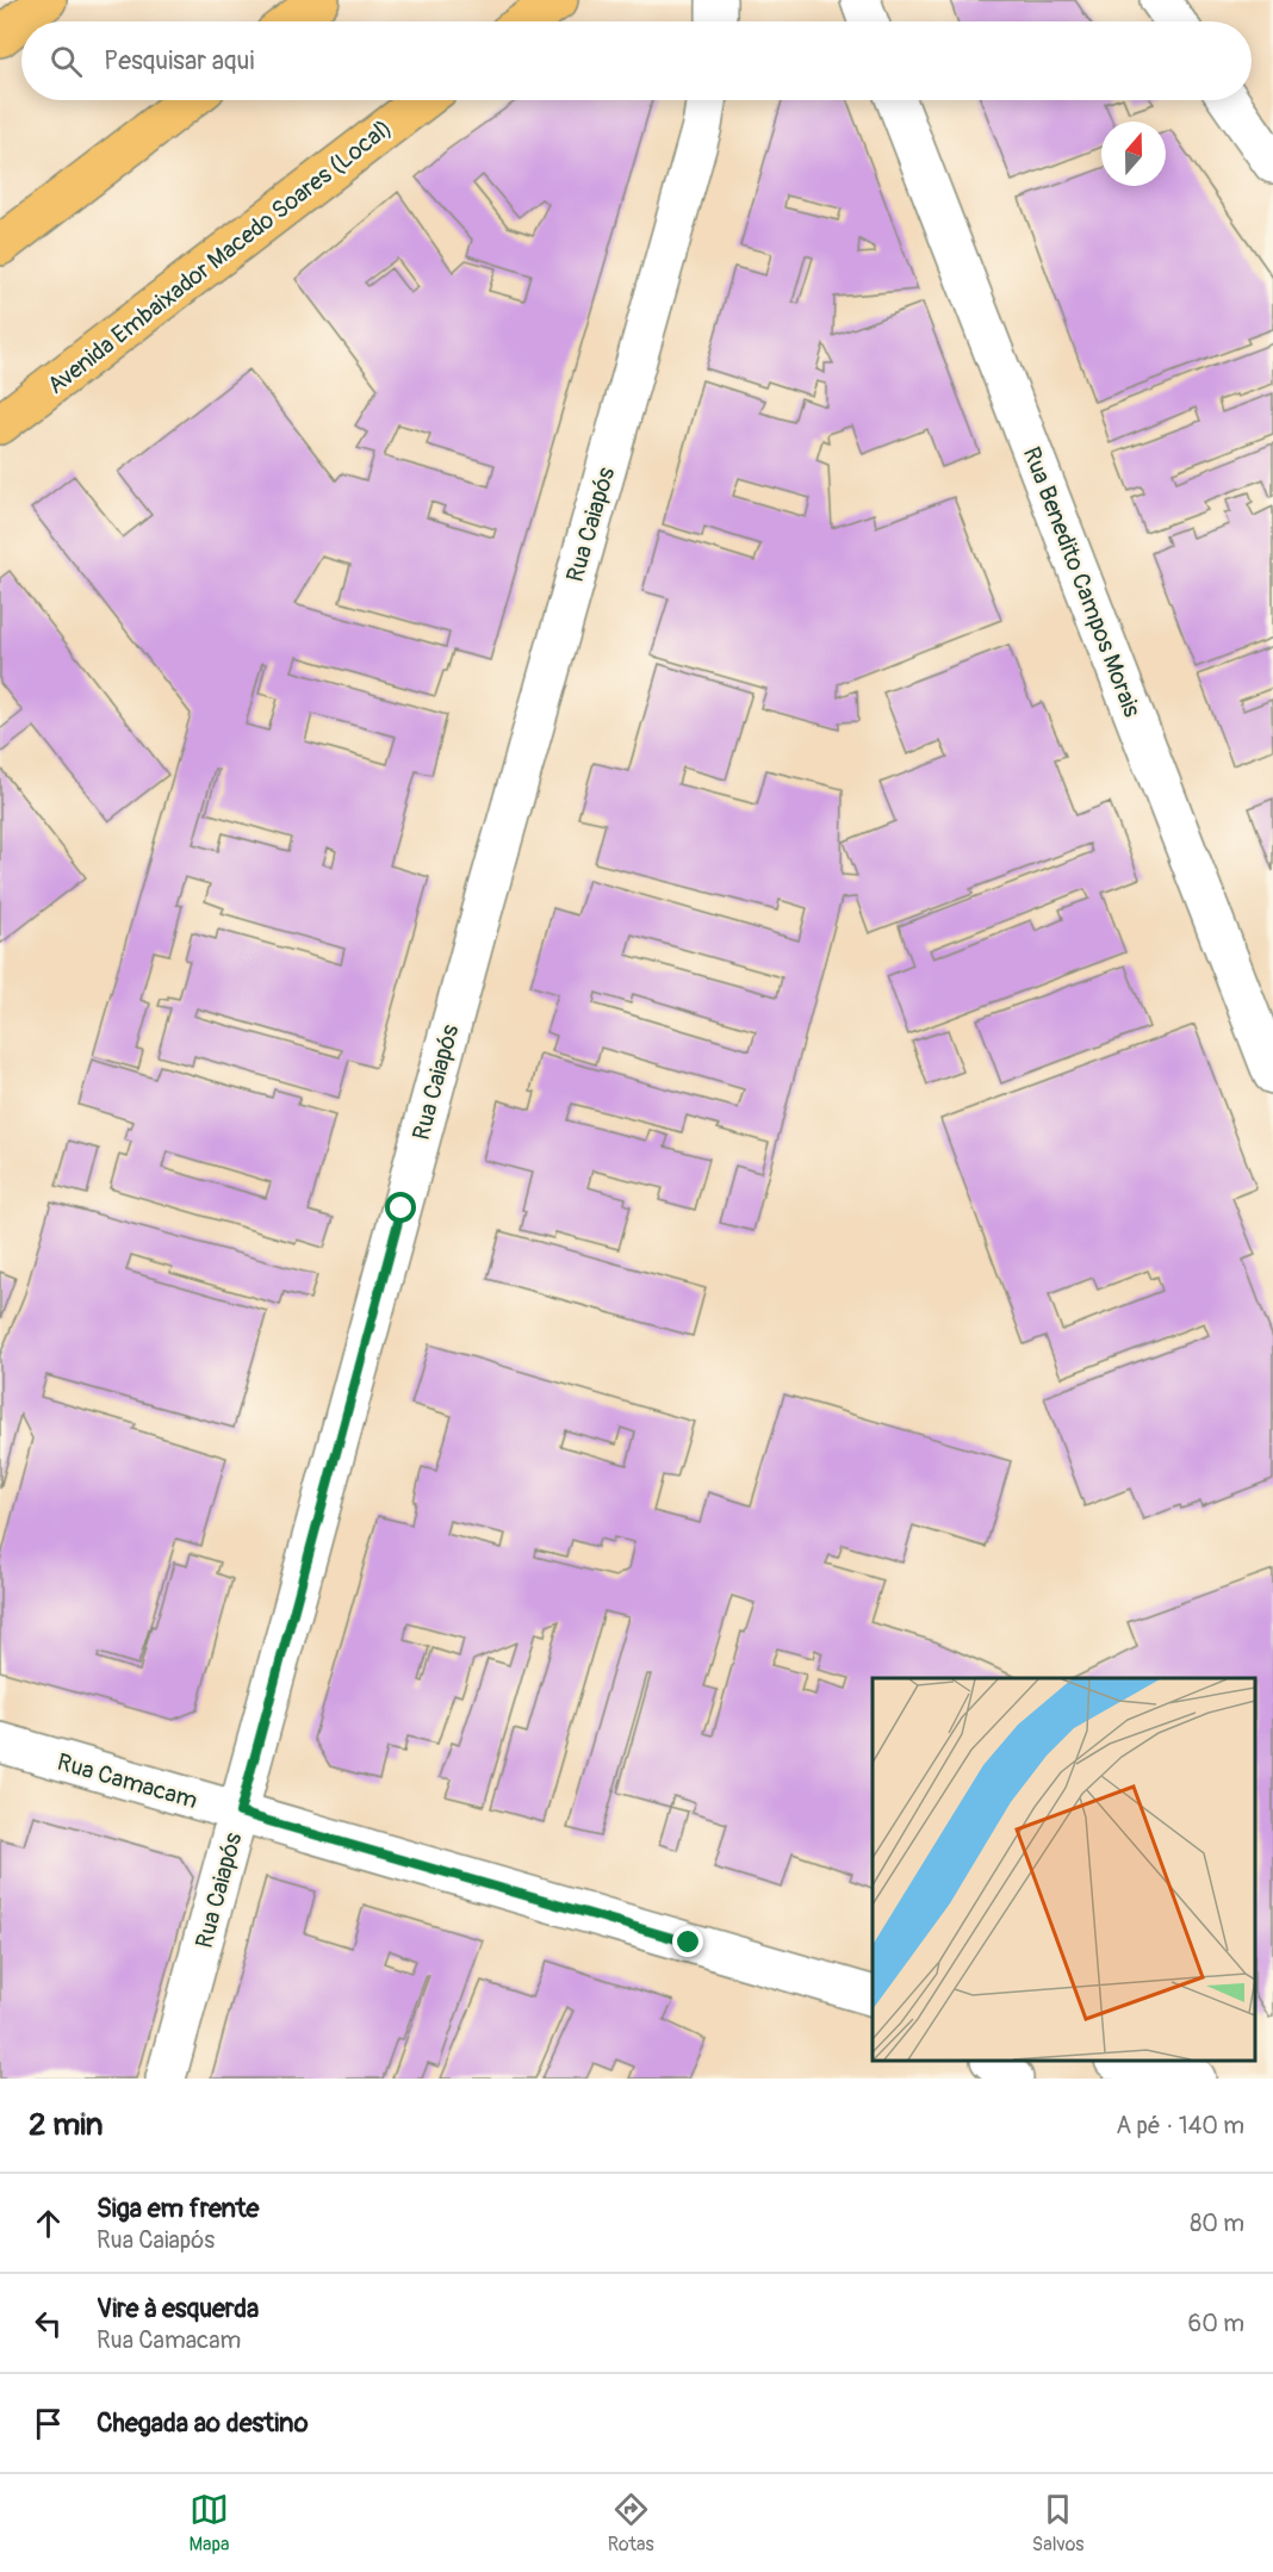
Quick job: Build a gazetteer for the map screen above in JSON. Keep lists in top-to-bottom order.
{
  "streets": {
    "highway": ["Avenida Embaixador Macedo Soares (Local)"],
    "street": ["Rua Caiapós", "Rua Benedito Campos Morais", "Rua Camacam"]
  },
  "crossings": [
    ["Rua Caiapós", "Rua Camacam"]
  ],
  "north": "top",
  "page": {
    "search": "Pesquisar aqui",
    "heading": ["2 min", "A pé · 140 m"],
    "list": [
      ["Siga em frente", "Rua Caiapós", "80 m"],
      ["Vire à esquerda", "Rua Camacam", "60 m"],
      "Chegada ao destino"
    ],
    "nav": ["Mapa", "Rotas", "Salvos"]
  }
}
